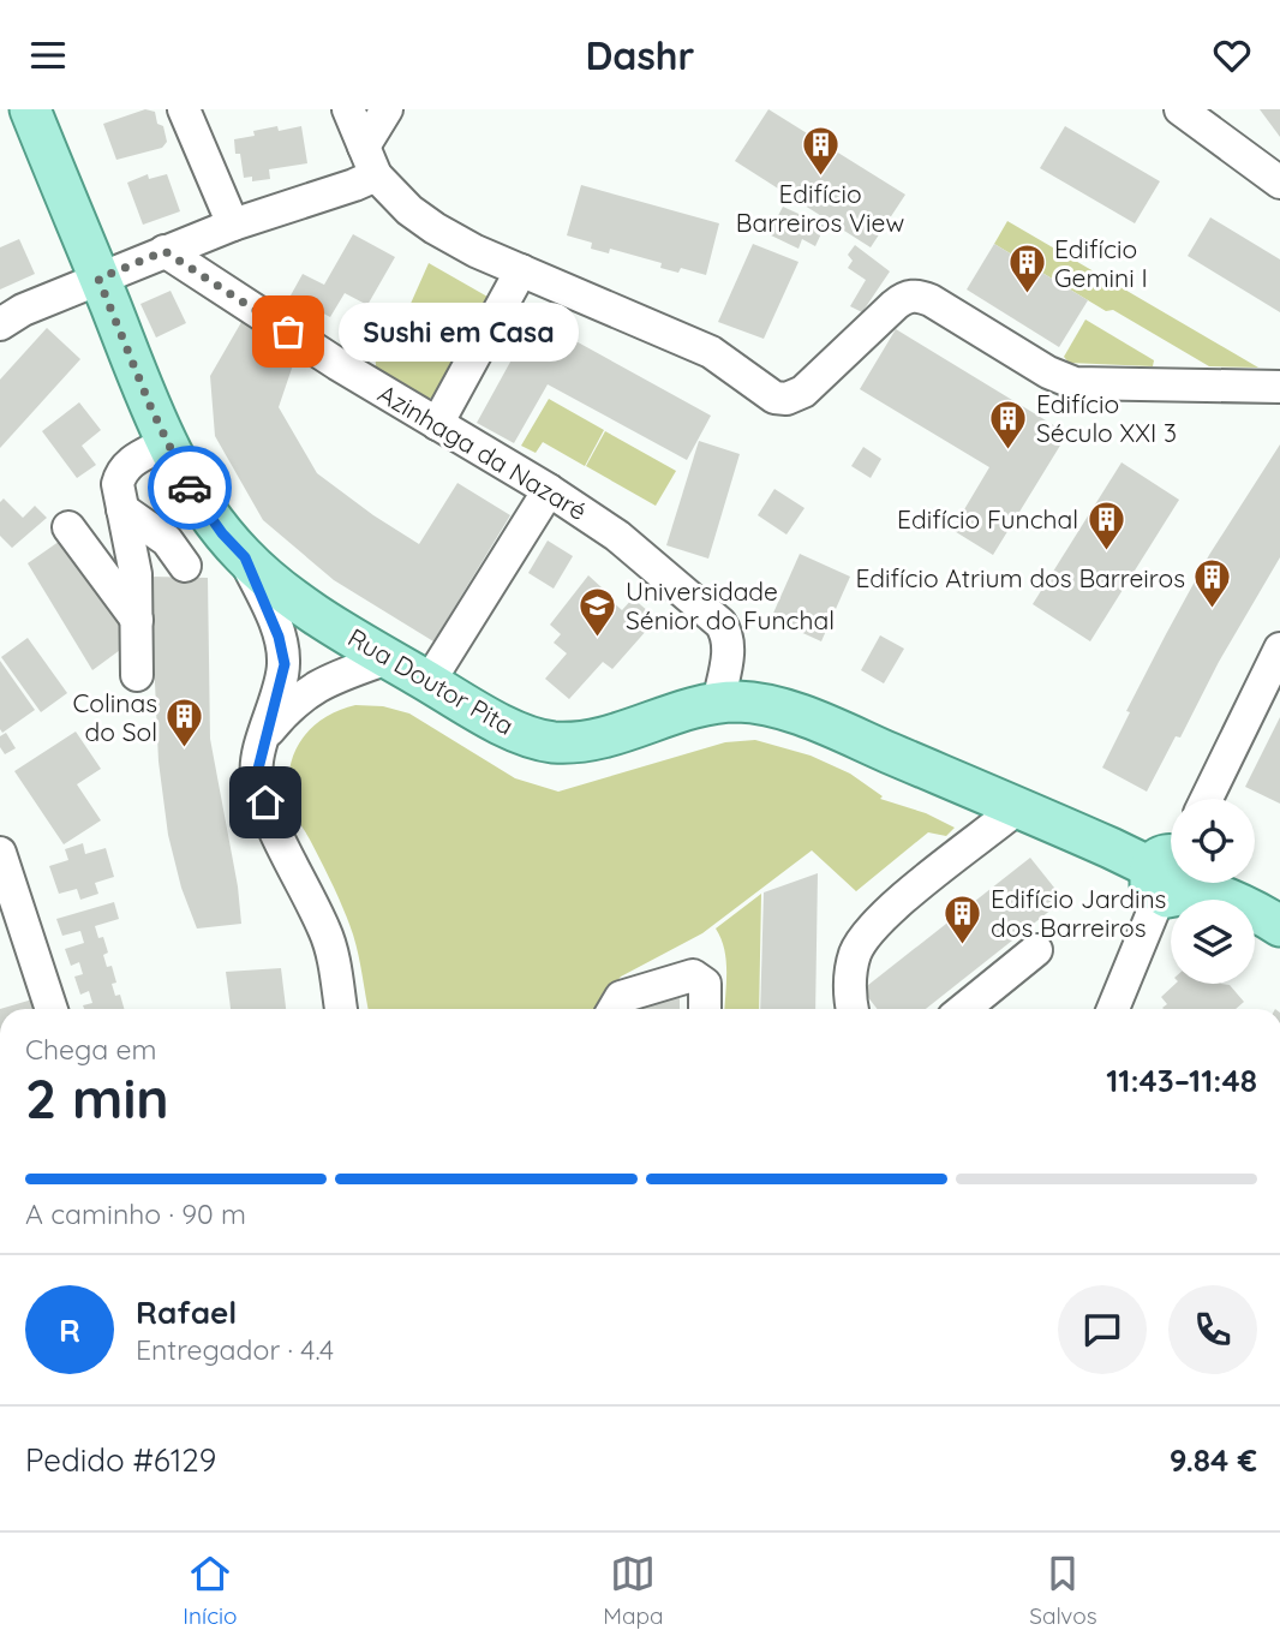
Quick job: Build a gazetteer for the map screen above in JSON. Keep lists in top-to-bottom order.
{
  "streets": {
    "main road": ["Rua Doutor Pita"],
    "street": ["Azinhaga da Nazaré"]
  },
  "crossings": [
    ["Azinhaga da Nazaré", "Rua Doutor Pita"]
  ],
  "places": {
    "building": [
      "Edifício Barreiros View",
      "Edifício Gemini I",
      "Edifício Século XXI 3",
      "Edifício Funchal",
      "Edifício Atrium dos Barreiros",
      "Colinas do Sol",
      "Edifício Jardins dos Barreiros"
    ],
    "other": ["Sushi em Casa"],
    "school or university": ["Universidade Sénior do Funchal"]
  },
  "page": {
    "header": "Dashr",
    "bubble": "Sushi em Casa",
    "heading": ["2 min", "Chega em", "11:43–11:48"],
    "panel": [
      "Rafael",
      "Entregador · 4.4",
      "Pedido #6129",
      "9.84 €"
    ],
    "bar": "A caminho · 90 m",
    "round": "R",
    "tabs": ["Início", "Mapa", "Salvos"]
  }
}
